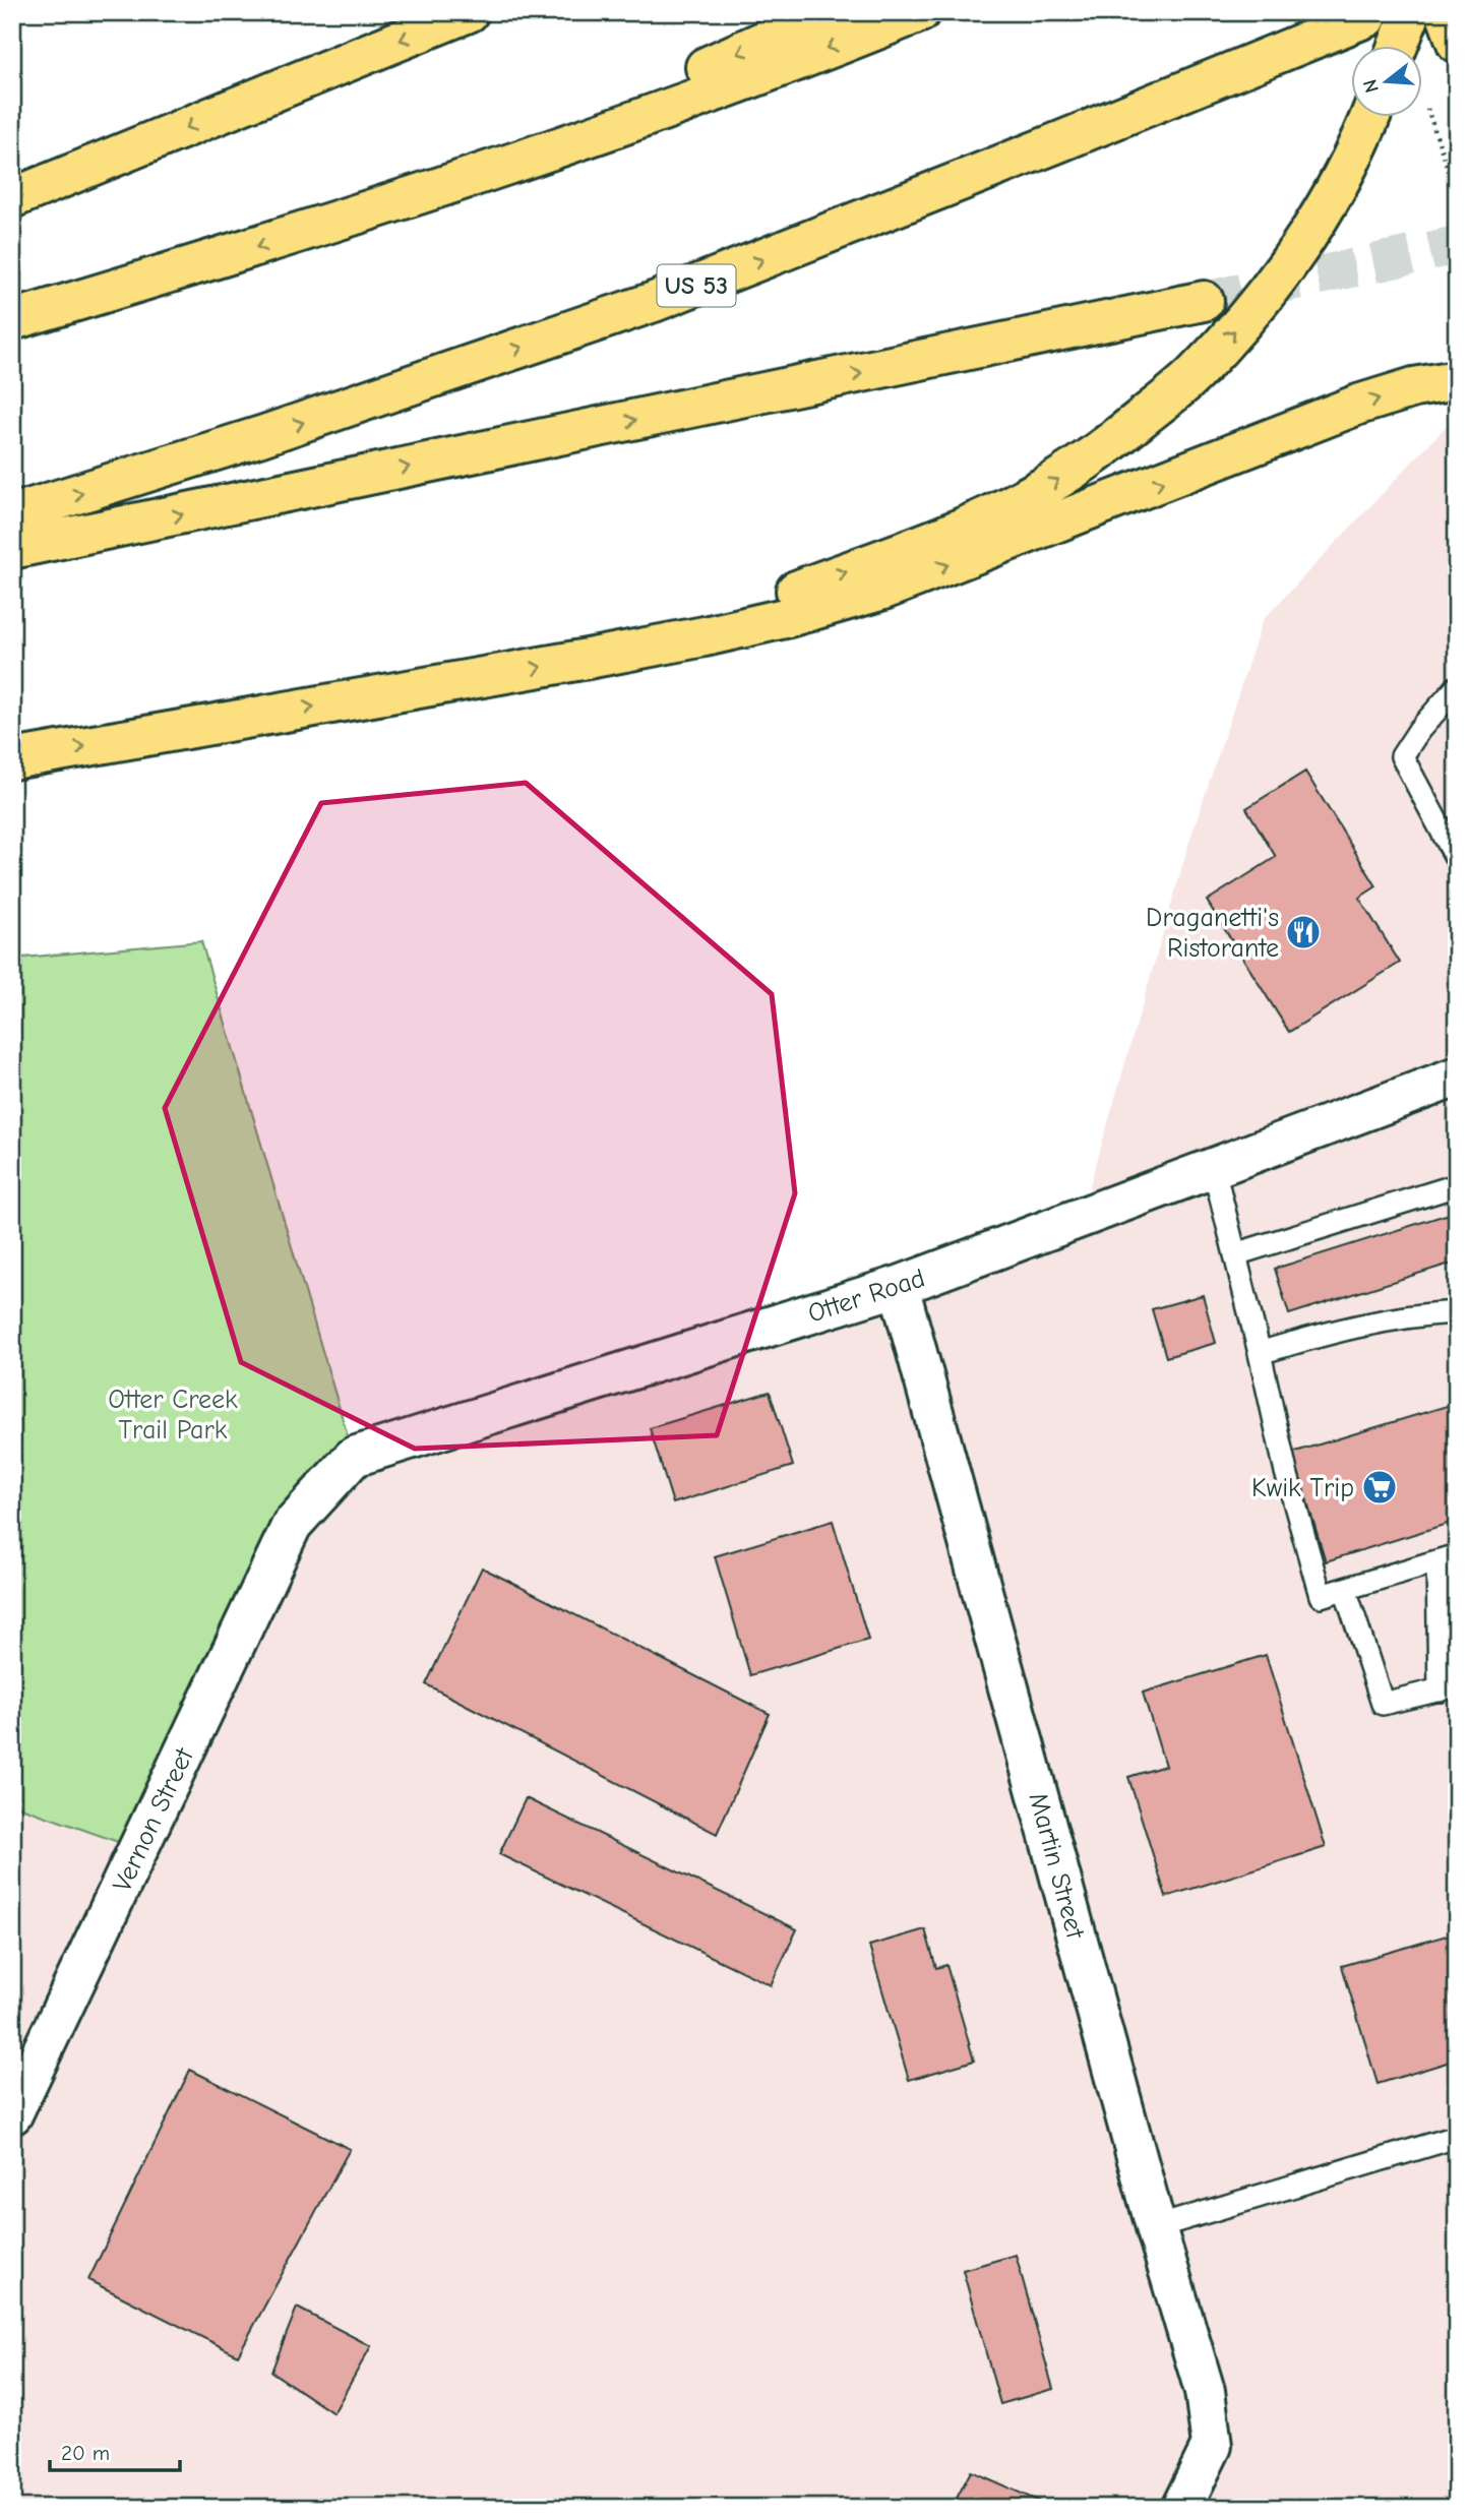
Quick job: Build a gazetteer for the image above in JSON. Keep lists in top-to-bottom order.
{
  "streets": {
    "main road": ["US 53"],
    "street": ["Otter Road", "Vernon Street", "Martin Street"]
  },
  "crossings": [
    ["Otter Road", "Vernon Street"],
    ["Otter Road", "Martin Street"]
  ],
  "parks": ["Otter Creek Trail Park"],
  "places": {
    "restaurant": ["Draganetti's Ristorante"],
    "supermarket": ["Kwik Trip"]
  },
  "scale_bar": "20 m",
  "north": "left"
}
